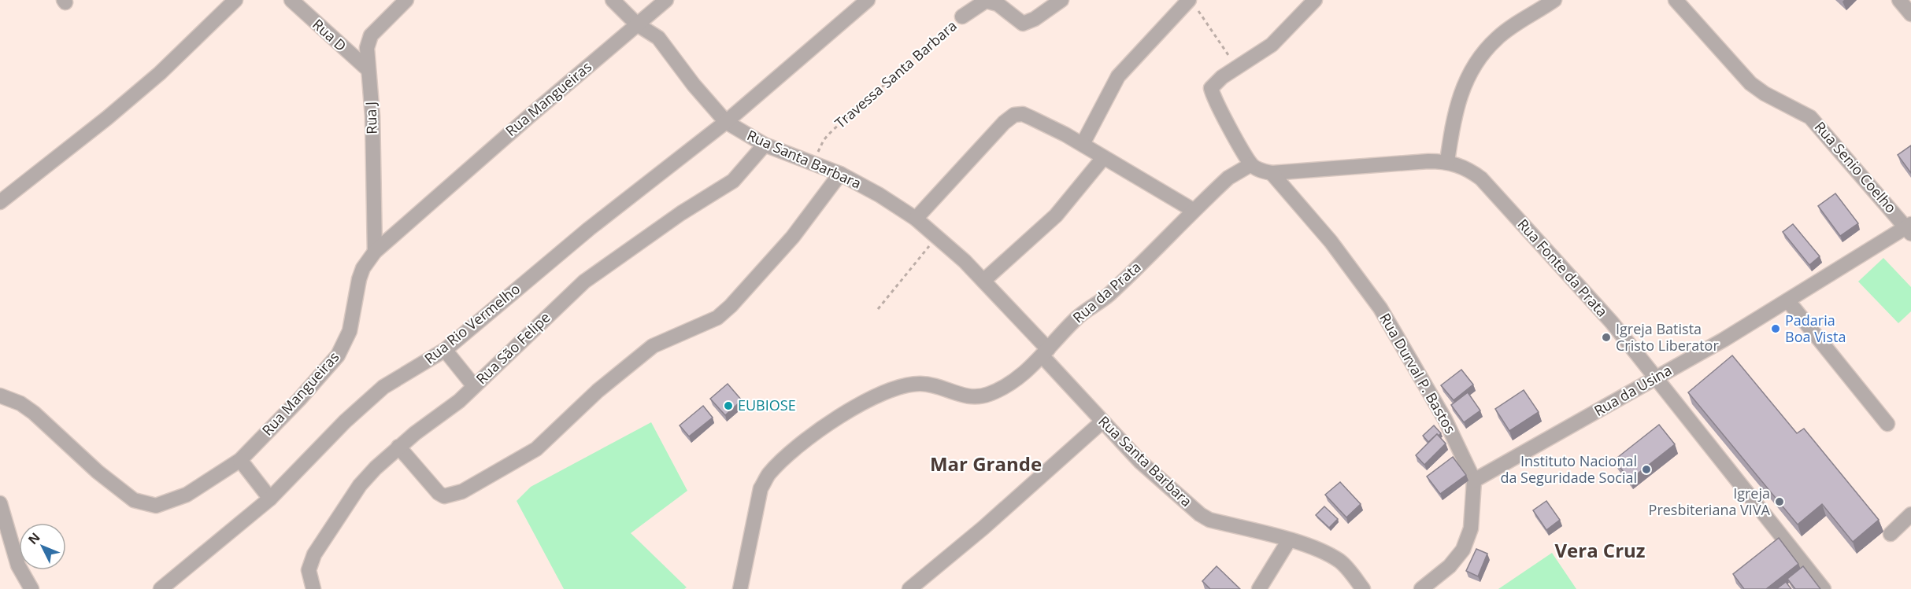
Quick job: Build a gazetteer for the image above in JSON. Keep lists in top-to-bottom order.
{
  "streets": {
    "street": [
      "Rua D",
      "Travessa Santa Barbara",
      "Rua Mangueiras",
      "Rua J",
      "Rua Santa Barbara",
      "Rua Senio Coelho",
      "Rua Fonte da Prata",
      "Rua da Prata",
      "Rua Rio Vermelho",
      "Rua São Felipe",
      "Rua Durval P. Bastos",
      "Rua da Usina"
    ]
  },
  "crossings": [
    ["Rua D", "Rua J"],
    ["Travessa Santa Barbara", "Rua Santa Barbara"],
    ["Rua Mangueiras", "Rua J"],
    ["Rua Santa Barbara", "Rua da Prata"],
    ["Rua Santa Barbara", "Rua Rio Vermelho"],
    ["Rua Santa Barbara", "Rua São Felipe"],
    ["Rua Senio Coelho", "Rua da Usina"],
    ["Rua Fonte da Prata", "Rua Durval P. Bastos"],
    ["Rua Fonte da Prata", "Rua da Usina"],
    ["Rua Durval P. Bastos", "Rua da Usina"]
  ],
  "districts": ["Mar Grande", "Vera Cruz"],
  "places": [
    "Padaria Boa Vista",
    "Igreja Batista Cristo Liberator",
    "EUBIOSE",
    "Instituto Nacional da Seguridade Social",
    "Igreja Presbiteriana VIVA"
  ],
  "north": "top left"
}
